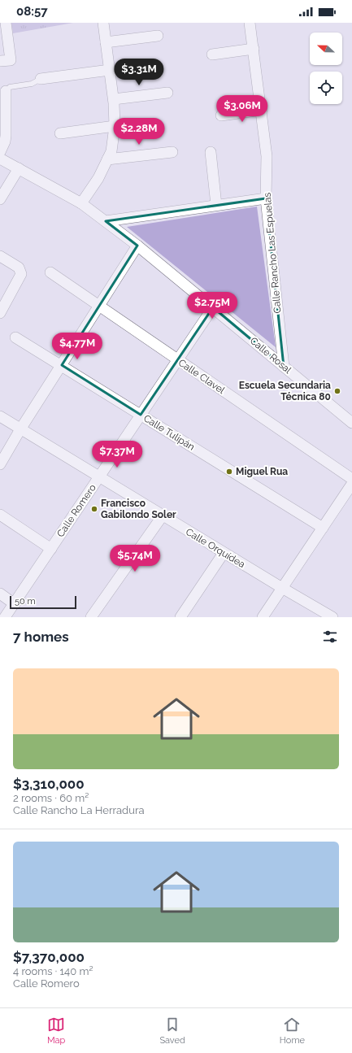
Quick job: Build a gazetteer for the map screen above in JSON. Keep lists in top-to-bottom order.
{
  "streets": {
    "street": [
      "Calle Rancho Las Espuelas",
      "Calle Rosal",
      "Calle Clavel",
      "Calle Tulipán",
      "Calle Romero",
      "Calle Orquídea"
    ]
  },
  "crossings": [
    ["Calle Rancho Las Espuelas", "Calle Rosal"],
    ["Calle Rosal", "Calle Romero"],
    ["Calle Clavel", "Calle Romero"],
    ["Calle Tulipán", "Calle Romero"],
    ["Calle Romero", "Calle Orquídea"]
  ],
  "places": ["Escuela Secundaria Técnica 80", "Miguel Rua", "Francisco Gabilondo Soler"],
  "scale_bar": "50 m",
  "north": "left",
  "page": {
    "status": "08:57",
    "price": [
      "$3.31M",
      "$3.06M",
      "$2.28M",
      "$2.75M",
      "$4.77M",
      "$7.37M",
      "$5.74M"
    ],
    "scale": "50 m",
    "heading": "7 homes",
    "list": [
      {
        "name": "$3,310,000",
        "note": "2 rooms · 60 m² · Calle Rancho La Herradura"
      },
      {
        "name": "$7,370,000",
        "note": "4 rooms · 140 m² · Calle Romero"
      }
    ],
    "tabs": ["Map", "Saved", "Home"]
  }
}
